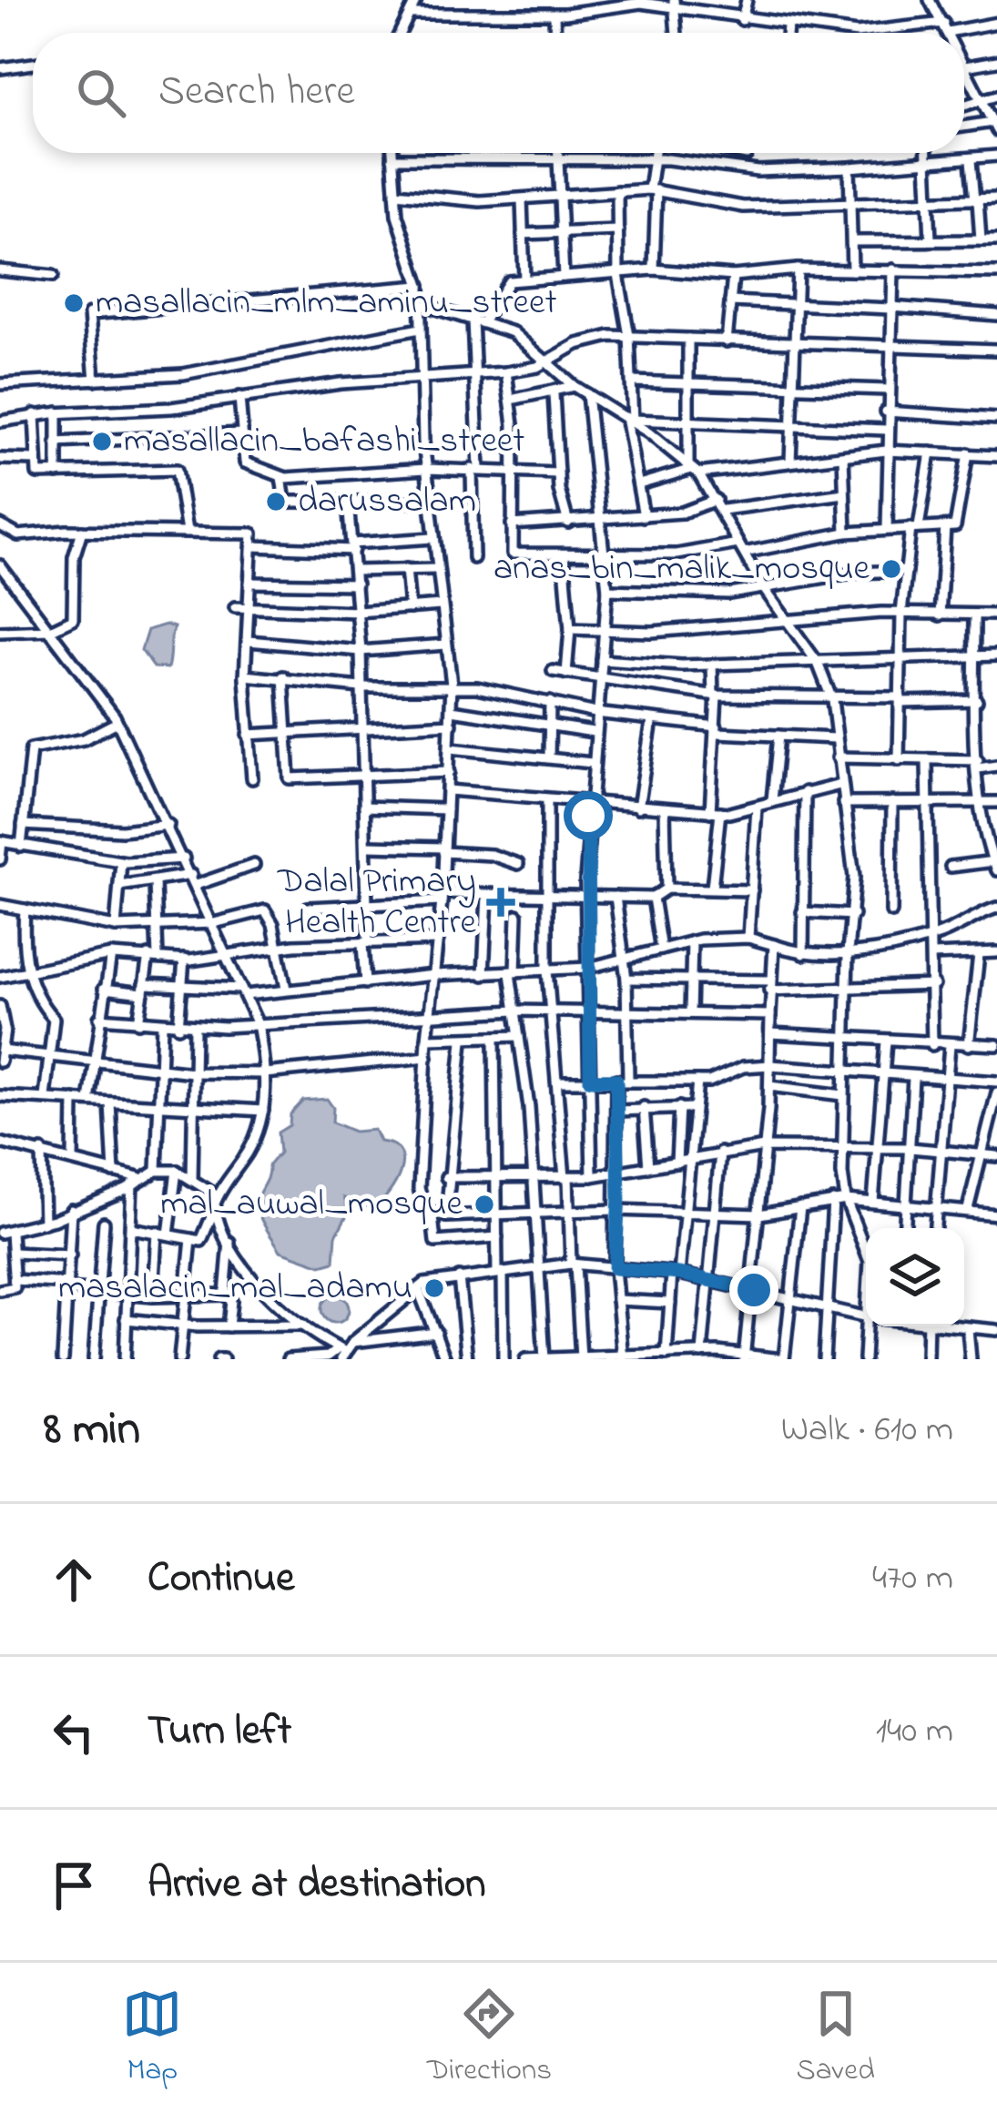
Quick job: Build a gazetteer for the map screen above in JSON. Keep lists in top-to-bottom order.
{
  "places": {
    "other": [
      "masallacin_mlm_aminu_street",
      "masallacin_bafashi_street",
      "darussalam",
      "anas_bin_malik_mosque",
      "mal_auwal_mosque",
      "masalacin_mal_adamu"
    ],
    "health": ["Dalal Primary Health Centre"]
  },
  "page": {
    "search": "Search here",
    "heading": ["8 min", "Walk · 610 m"],
    "list": [
      ["Continue", "470 m"],
      ["Turn left", "140 m"],
      "Arrive at destination"
    ],
    "nav": ["Map", "Directions", "Saved"]
  }
}
